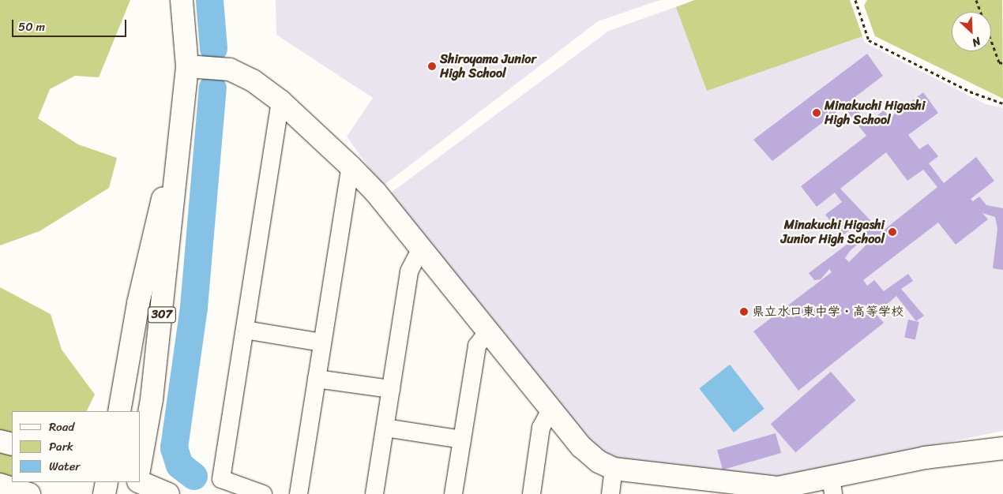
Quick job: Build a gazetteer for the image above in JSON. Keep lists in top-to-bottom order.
{
  "streets": {
    "main road": ["307"]
  },
  "places": [
    "Shiroyama Junior High School",
    "Minakuchi Higashi High School",
    "Minakuchi Higashi Junior High School",
    "県立水口東中学・高等学校"
  ],
  "legend": ["Road", "Park", "Water"],
  "scale_bar": "50 m",
  "north": "bottom right"
}
